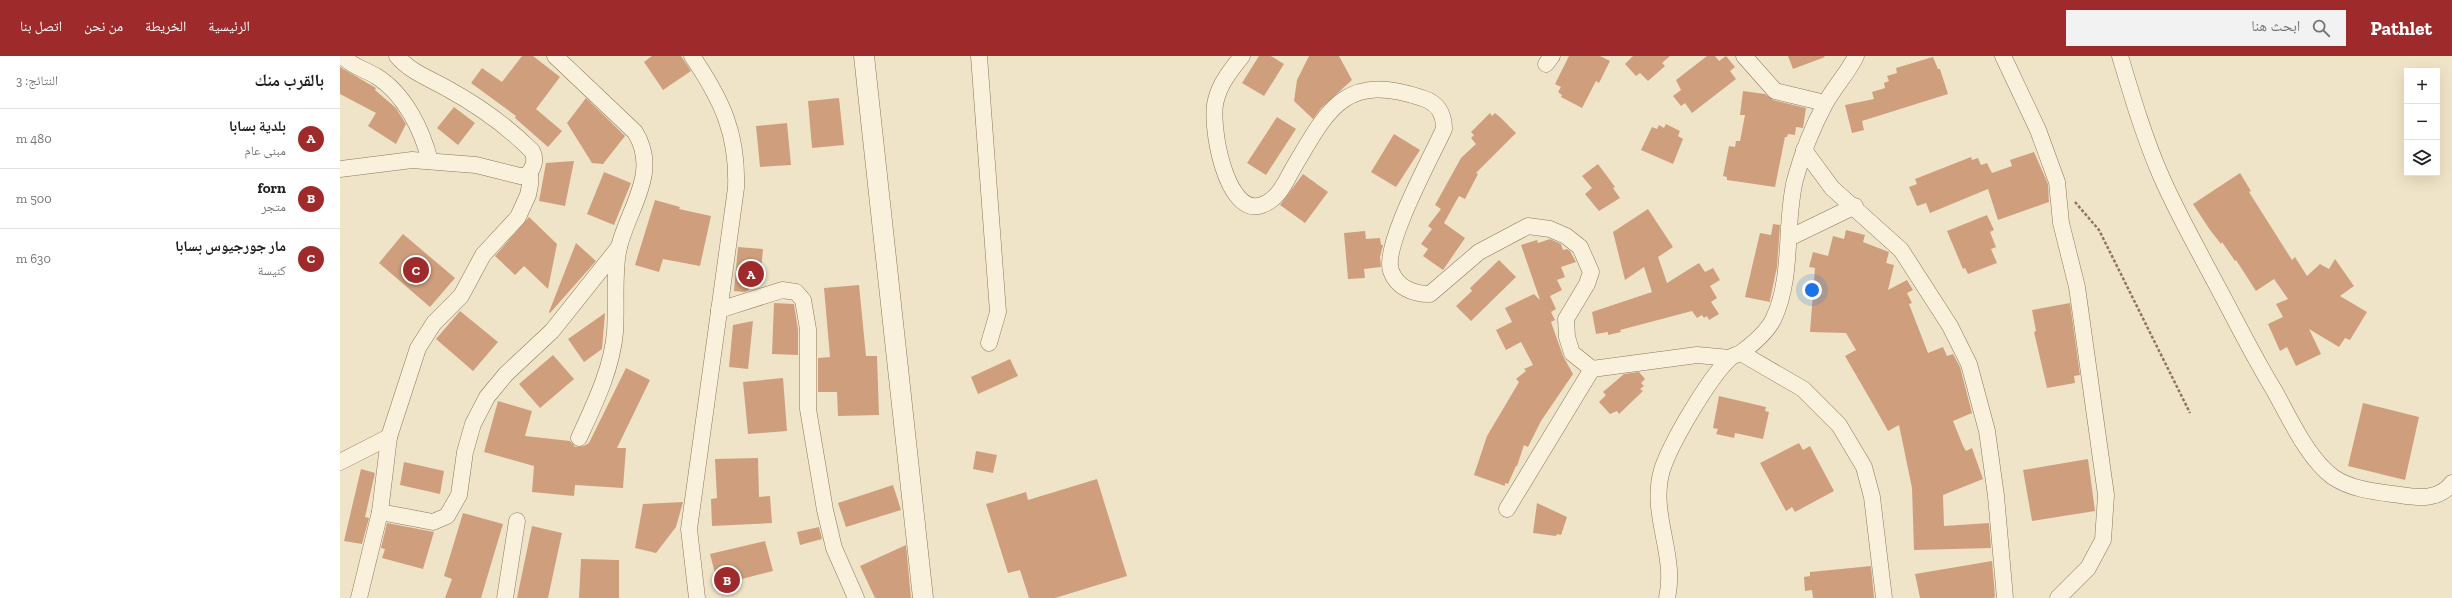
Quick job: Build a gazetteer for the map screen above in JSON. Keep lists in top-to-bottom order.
{
  "page": {
    "header": "Pathlet",
    "search": "ابحث هنا",
    "nav": [
      "الرئيسية",
      "الخريطة",
      "من نحن",
      "اتصل بنا"
    ],
    "heading": ["بالقرب منك", "النتائج: 3"],
    "map_buttons": ["+", "−"],
    "list": [
      {
        "mark": "A",
        "name": "بلدية بسابا",
        "note": "مبنى عام",
        "value": "480 m"
      },
      {
        "mark": "B",
        "name": "forn",
        "note": "متجر",
        "value": "500 m"
      },
      {
        "mark": "C",
        "name": "مار جورجيوس بسابا",
        "note": "كنيسة",
        "value": "630 m"
      }
    ],
    "pins": ["C", "A", "B"]
  }
}
